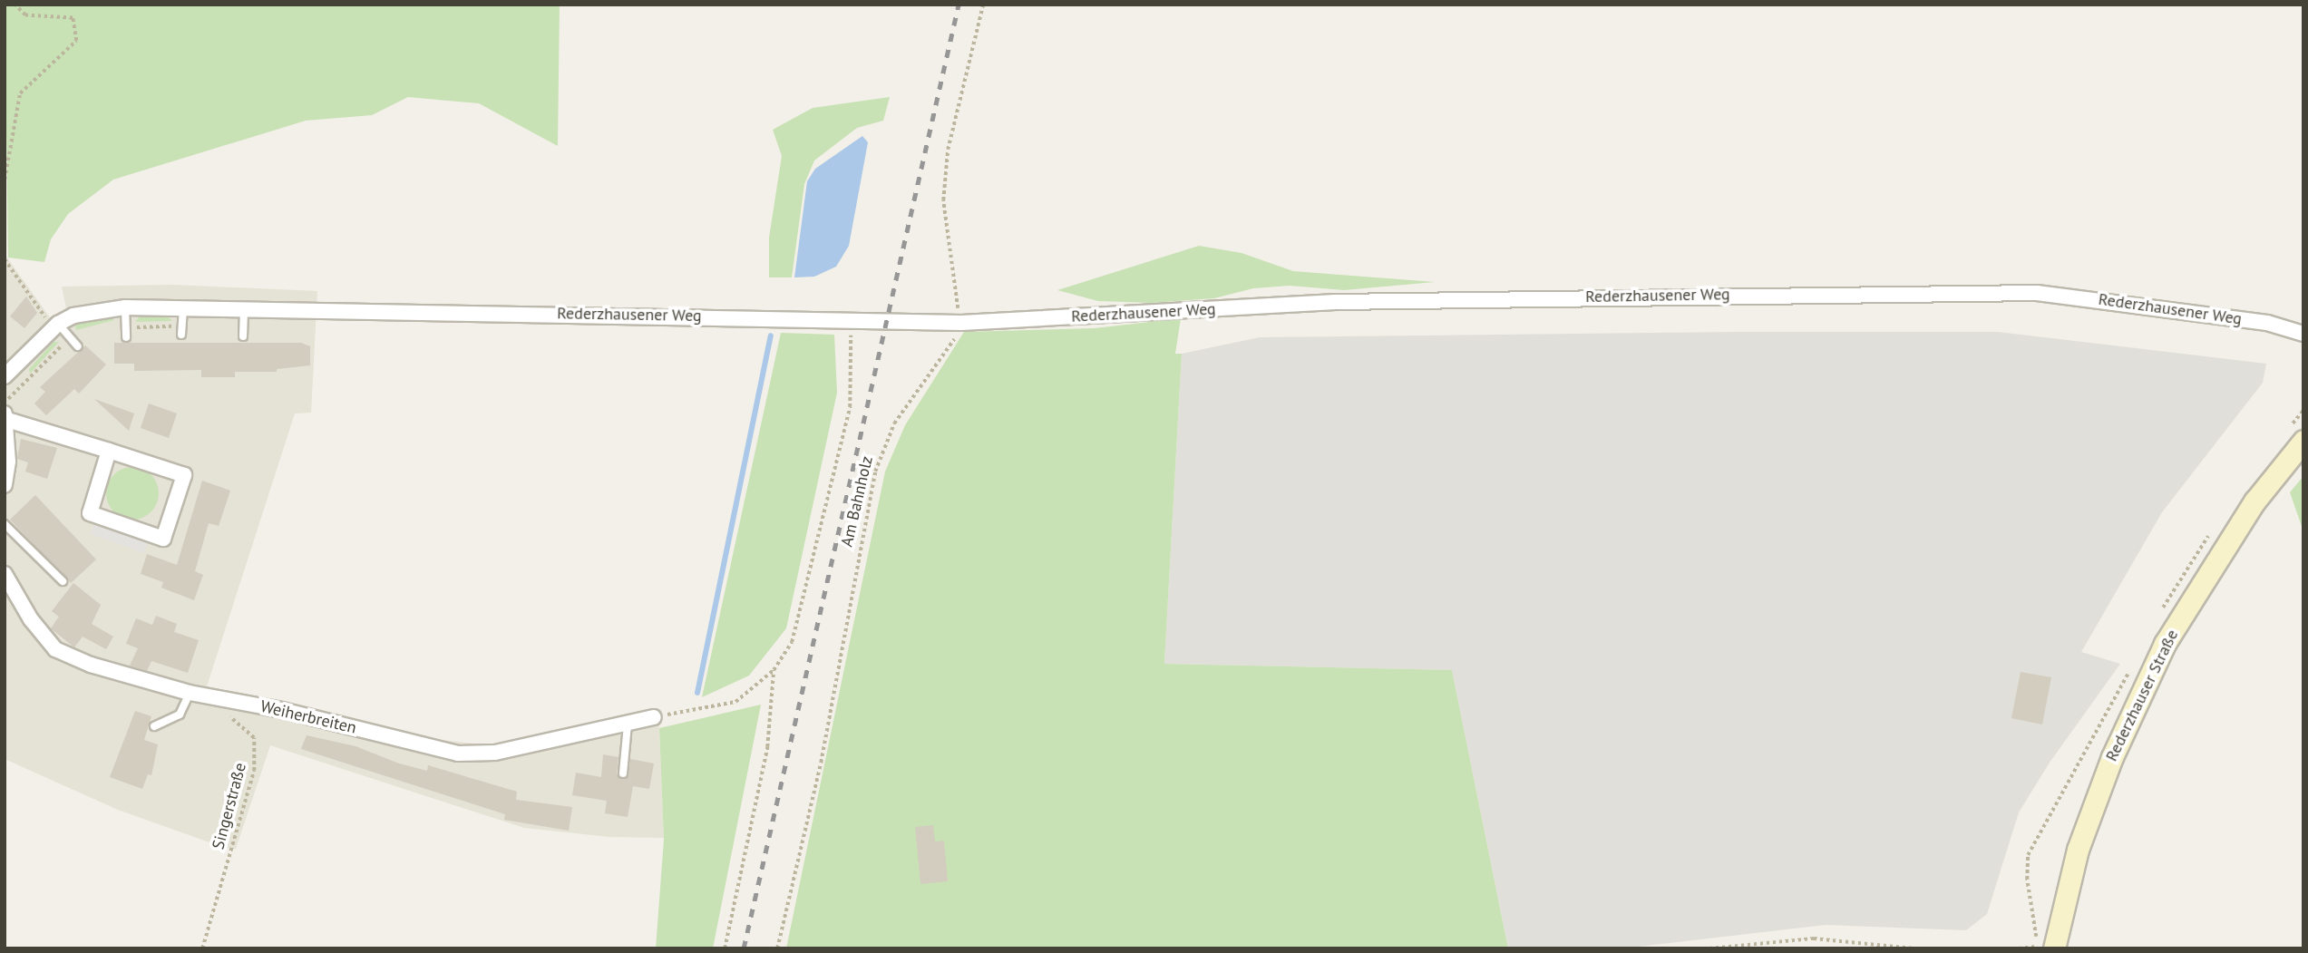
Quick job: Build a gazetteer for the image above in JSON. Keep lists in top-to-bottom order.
{
  "streets": {
    "main road": ["Rederzhauser Straße"],
    "street": ["Rederzhausener Weg", "Weiherbreiten"],
    "path": ["Am Bahnholz", "Singerstraße"]
  },
  "crossings": [
    ["Rederzhausener Weg", "Am Bahnholz"]
  ]
}
